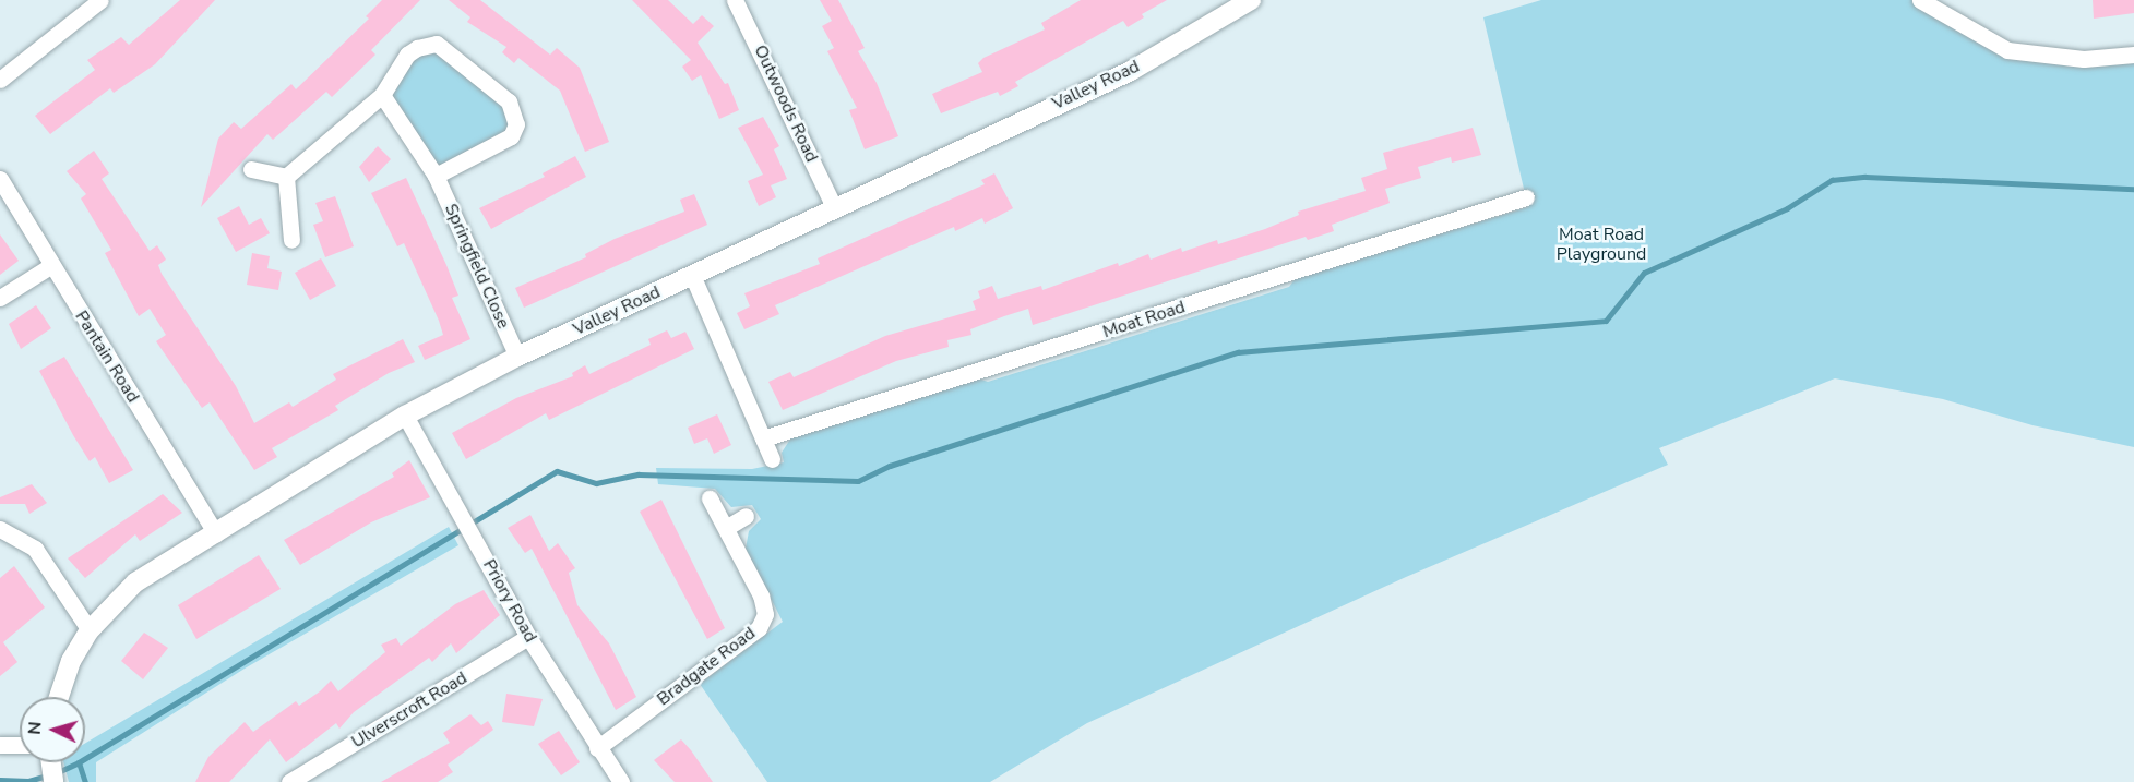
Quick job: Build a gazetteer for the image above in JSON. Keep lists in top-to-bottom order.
{
  "streets": {
    "street": [
      "Valley Road",
      "Outwoods Road",
      "Springfield Close",
      "Moat Road",
      "Pantain Road",
      "Priory Road",
      "Bradgate Road",
      "Ulverscroft Road"
    ]
  },
  "crossings": [
    ["Valley Road", "Outwoods Road"],
    ["Valley Road", "Springfield Close"],
    ["Valley Road", "Pantain Road"],
    ["Valley Road", "Priory Road"],
    ["Priory Road", "Bradgate Road"],
    ["Priory Road", "Ulverscroft Road"]
  ],
  "parks": ["Moat Road Playground"],
  "north": "left"
}
